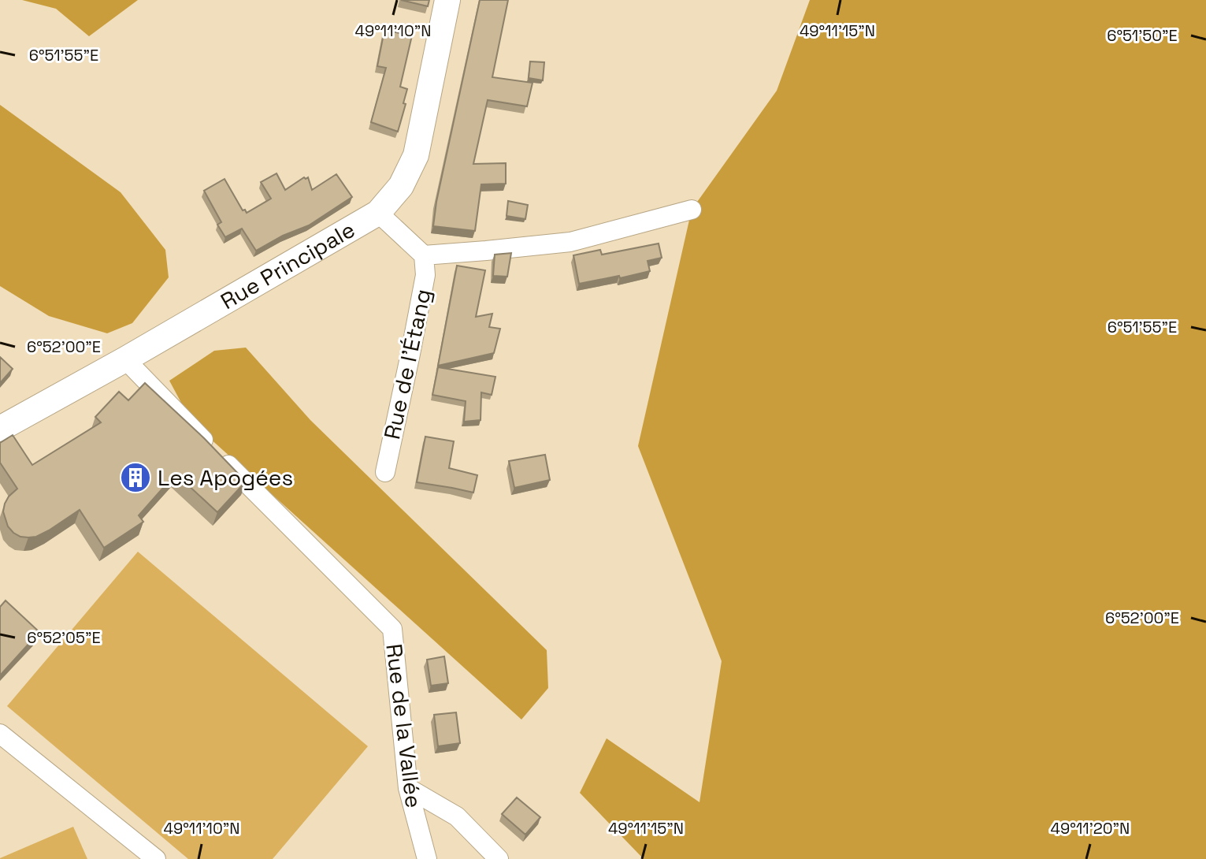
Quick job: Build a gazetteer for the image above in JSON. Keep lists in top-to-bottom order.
{
  "streets": {
    "main road": ["Rue Principale"],
    "street": ["Rue de l'Étang", "Rue de la Vallée"]
  },
  "crossings": [
    ["Rue Principale", "Rue de la Vallée"]
  ],
  "places": {
    "building": ["Les Apogées"]
  },
  "coordinates": [
    "49°11'10\"N",
    "49°11'15\"N",
    "6°51'50\"E",
    "6°51'55\"E",
    "6°52'00\"E",
    "6°52'05\"E",
    "49°11'20\"N"
  ]
}
